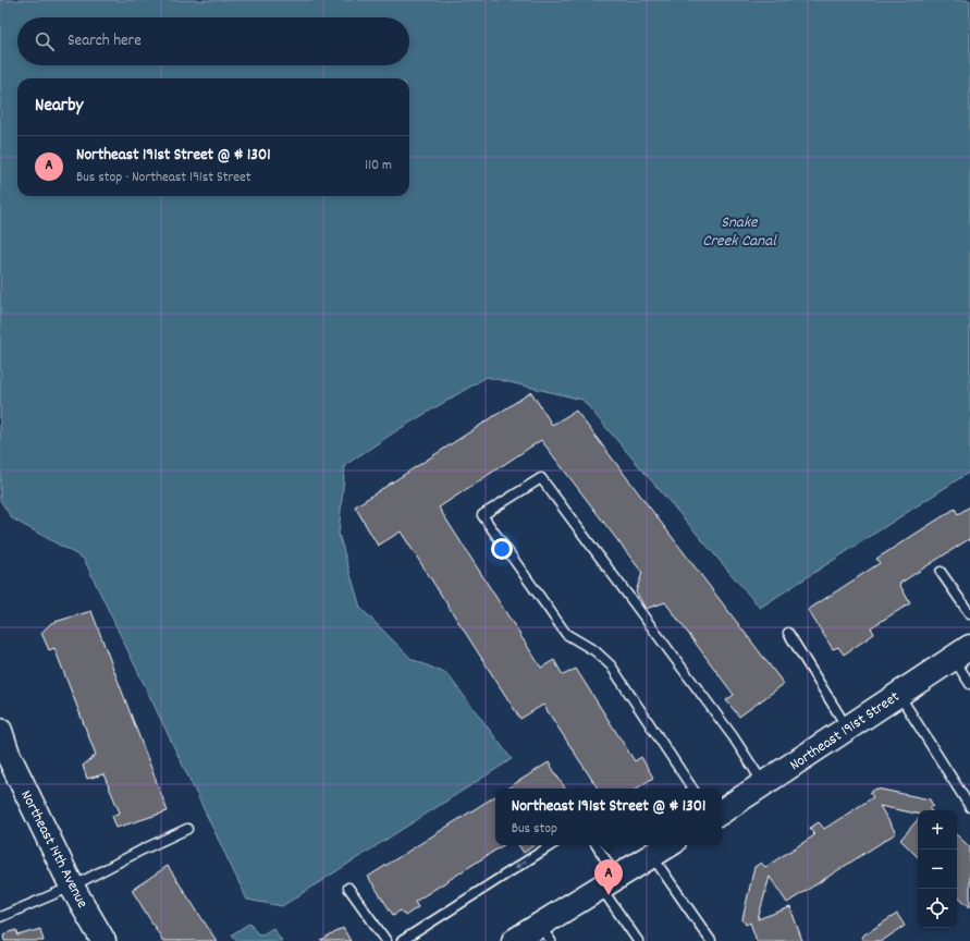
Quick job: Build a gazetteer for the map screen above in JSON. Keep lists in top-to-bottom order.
{
  "streets": {
    "street": ["Northeast 191st Street", "Northeast 14th Avenue"]
  },
  "water": ["Snake Creek Canal"],
  "page": {
    "search": "Search here",
    "heading": "Nearby",
    "list": [
      {
        "mark": "A",
        "name": "Northeast 191st Street @ # 1301",
        "note": "Bus stop · Northeast 191st Street",
        "value": "110 m"
      }
    ],
    "popup": ["Northeast 191st Street @ # 1301", "Bus stop"],
    "map_buttons": ["+", "−"],
    "pins": "A"
  }
}
